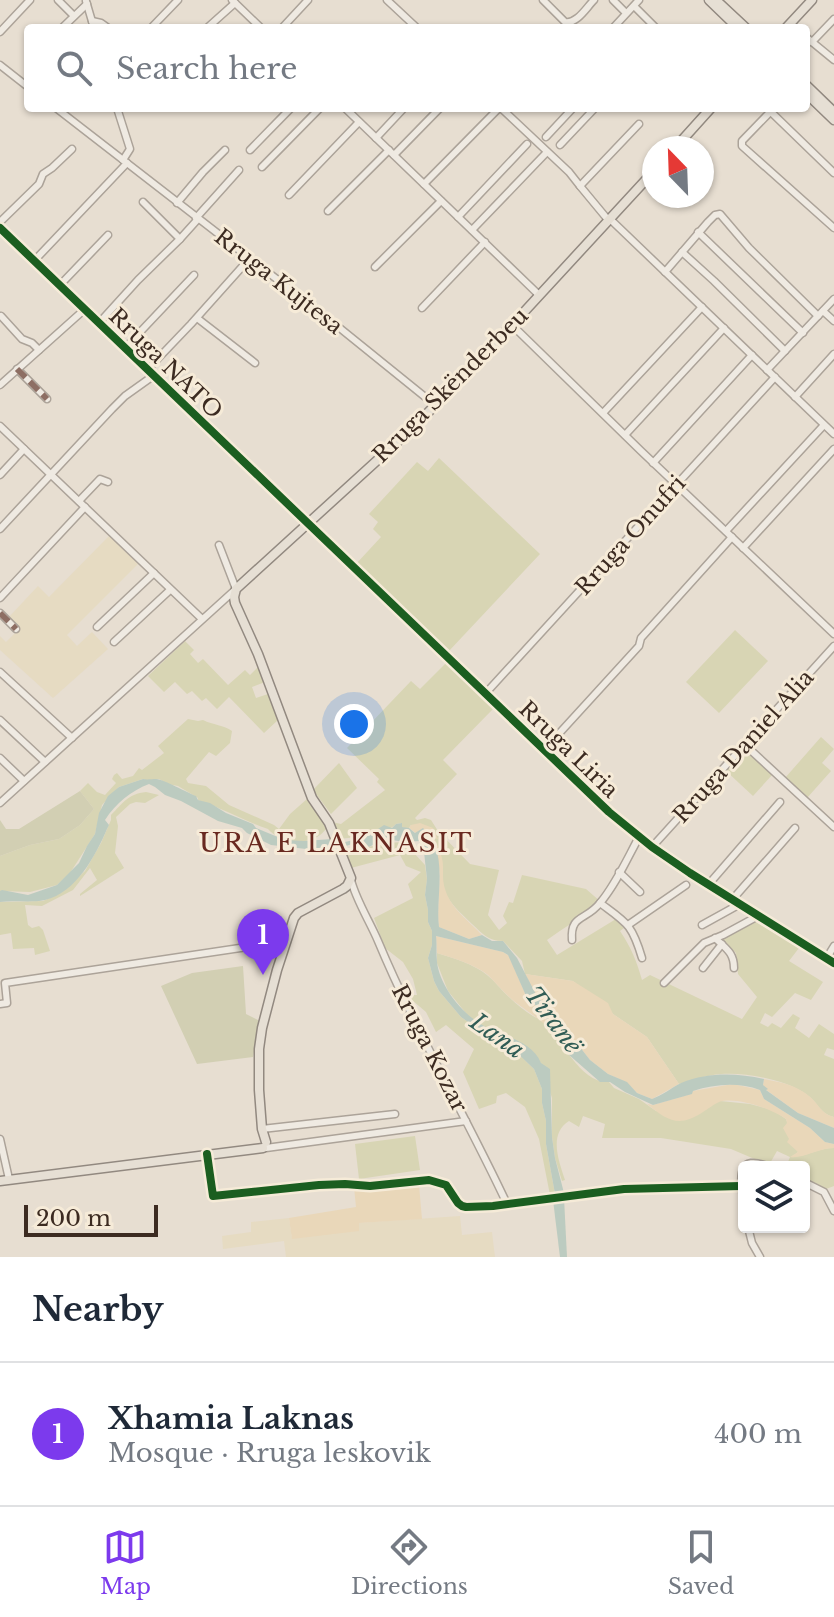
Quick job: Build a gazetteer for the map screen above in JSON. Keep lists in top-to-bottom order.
{
  "streets": {
    "main road": ["Rruga NATO", "Rruga Skënderbeu", "Rruga Liria"],
    "street": [
      "Rruga Kujtesa",
      "Rruga Onufri",
      "Rruga Daniel Alia",
      "Rruga Kozar"
    ]
  },
  "crossings": [
    ["Rruga Kujtesa", "Rruga Skënderbeu"],
    ["Rruga NATO", "Rruga Skënderbeu"],
    ["Rruga NATO", "Rruga Liria"],
    ["Rruga Skënderbeu", "Rruga Liria"],
    ["Rruga Onufri", "Rruga Liria"],
    ["Rruga Daniel Alia", "Rruga Liria"]
  ],
  "districts": ["URA E LAKNASIT"],
  "water": ["Tiranë", "Lana"],
  "scale_bar": "200 m",
  "north": "top left",
  "page": {
    "search": "Search here",
    "pins": "1",
    "scale": "200 m",
    "heading": "Nearby",
    "list": [
      {
        "mark": "1",
        "name": "Xhamia Laknas",
        "note": "Mosque · Rruga leskovik",
        "value": "400 m"
      }
    ],
    "nav": ["Map", "Directions", "Saved"]
  }
}
